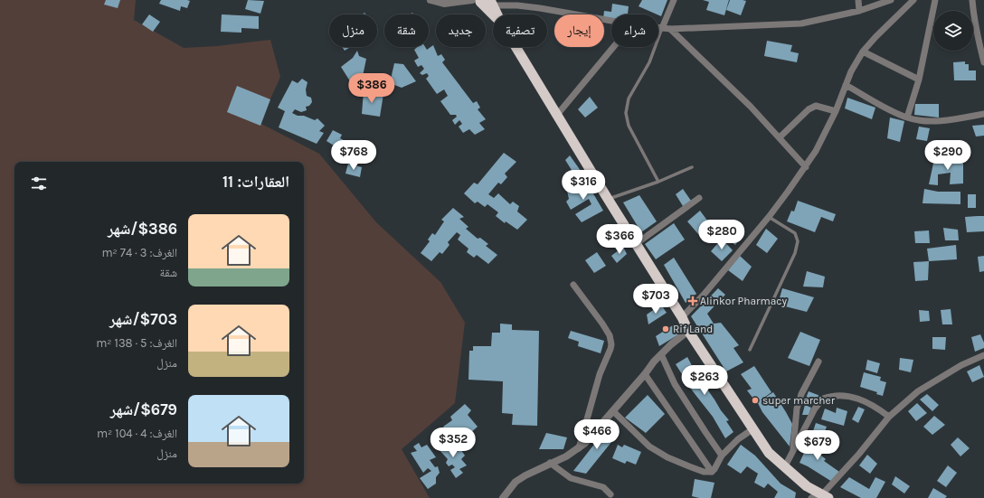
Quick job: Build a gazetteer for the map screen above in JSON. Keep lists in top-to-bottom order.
{
  "places": {
    "health": ["Alinkor Pharmacy"],
    "other": ["Rif Land", "super marcher"]
  },
  "page": {
    "chip": [
      "شراء",
      "إيجار",
      "تصفية",
      "جديد",
      "شقة",
      "منزل"
    ],
    "price": [
      "$386",
      "$768",
      "$290",
      "$316",
      "$280",
      "$366",
      "$703",
      "$263",
      "$466",
      "$352",
      "$679"
    ],
    "heading": "العقارات: 11",
    "list": [
      {
        "name": "$386/شهر",
        "note": "الغرف: 3 · 74 m² · شقة"
      },
      {
        "name": "$703/شهر",
        "note": "الغرف: 5 · 138 m² · منزل"
      },
      {
        "name": "$679/شهر",
        "note": "الغرف: 4 · 104 m² · منزل"
      }
    ]
  }
}
